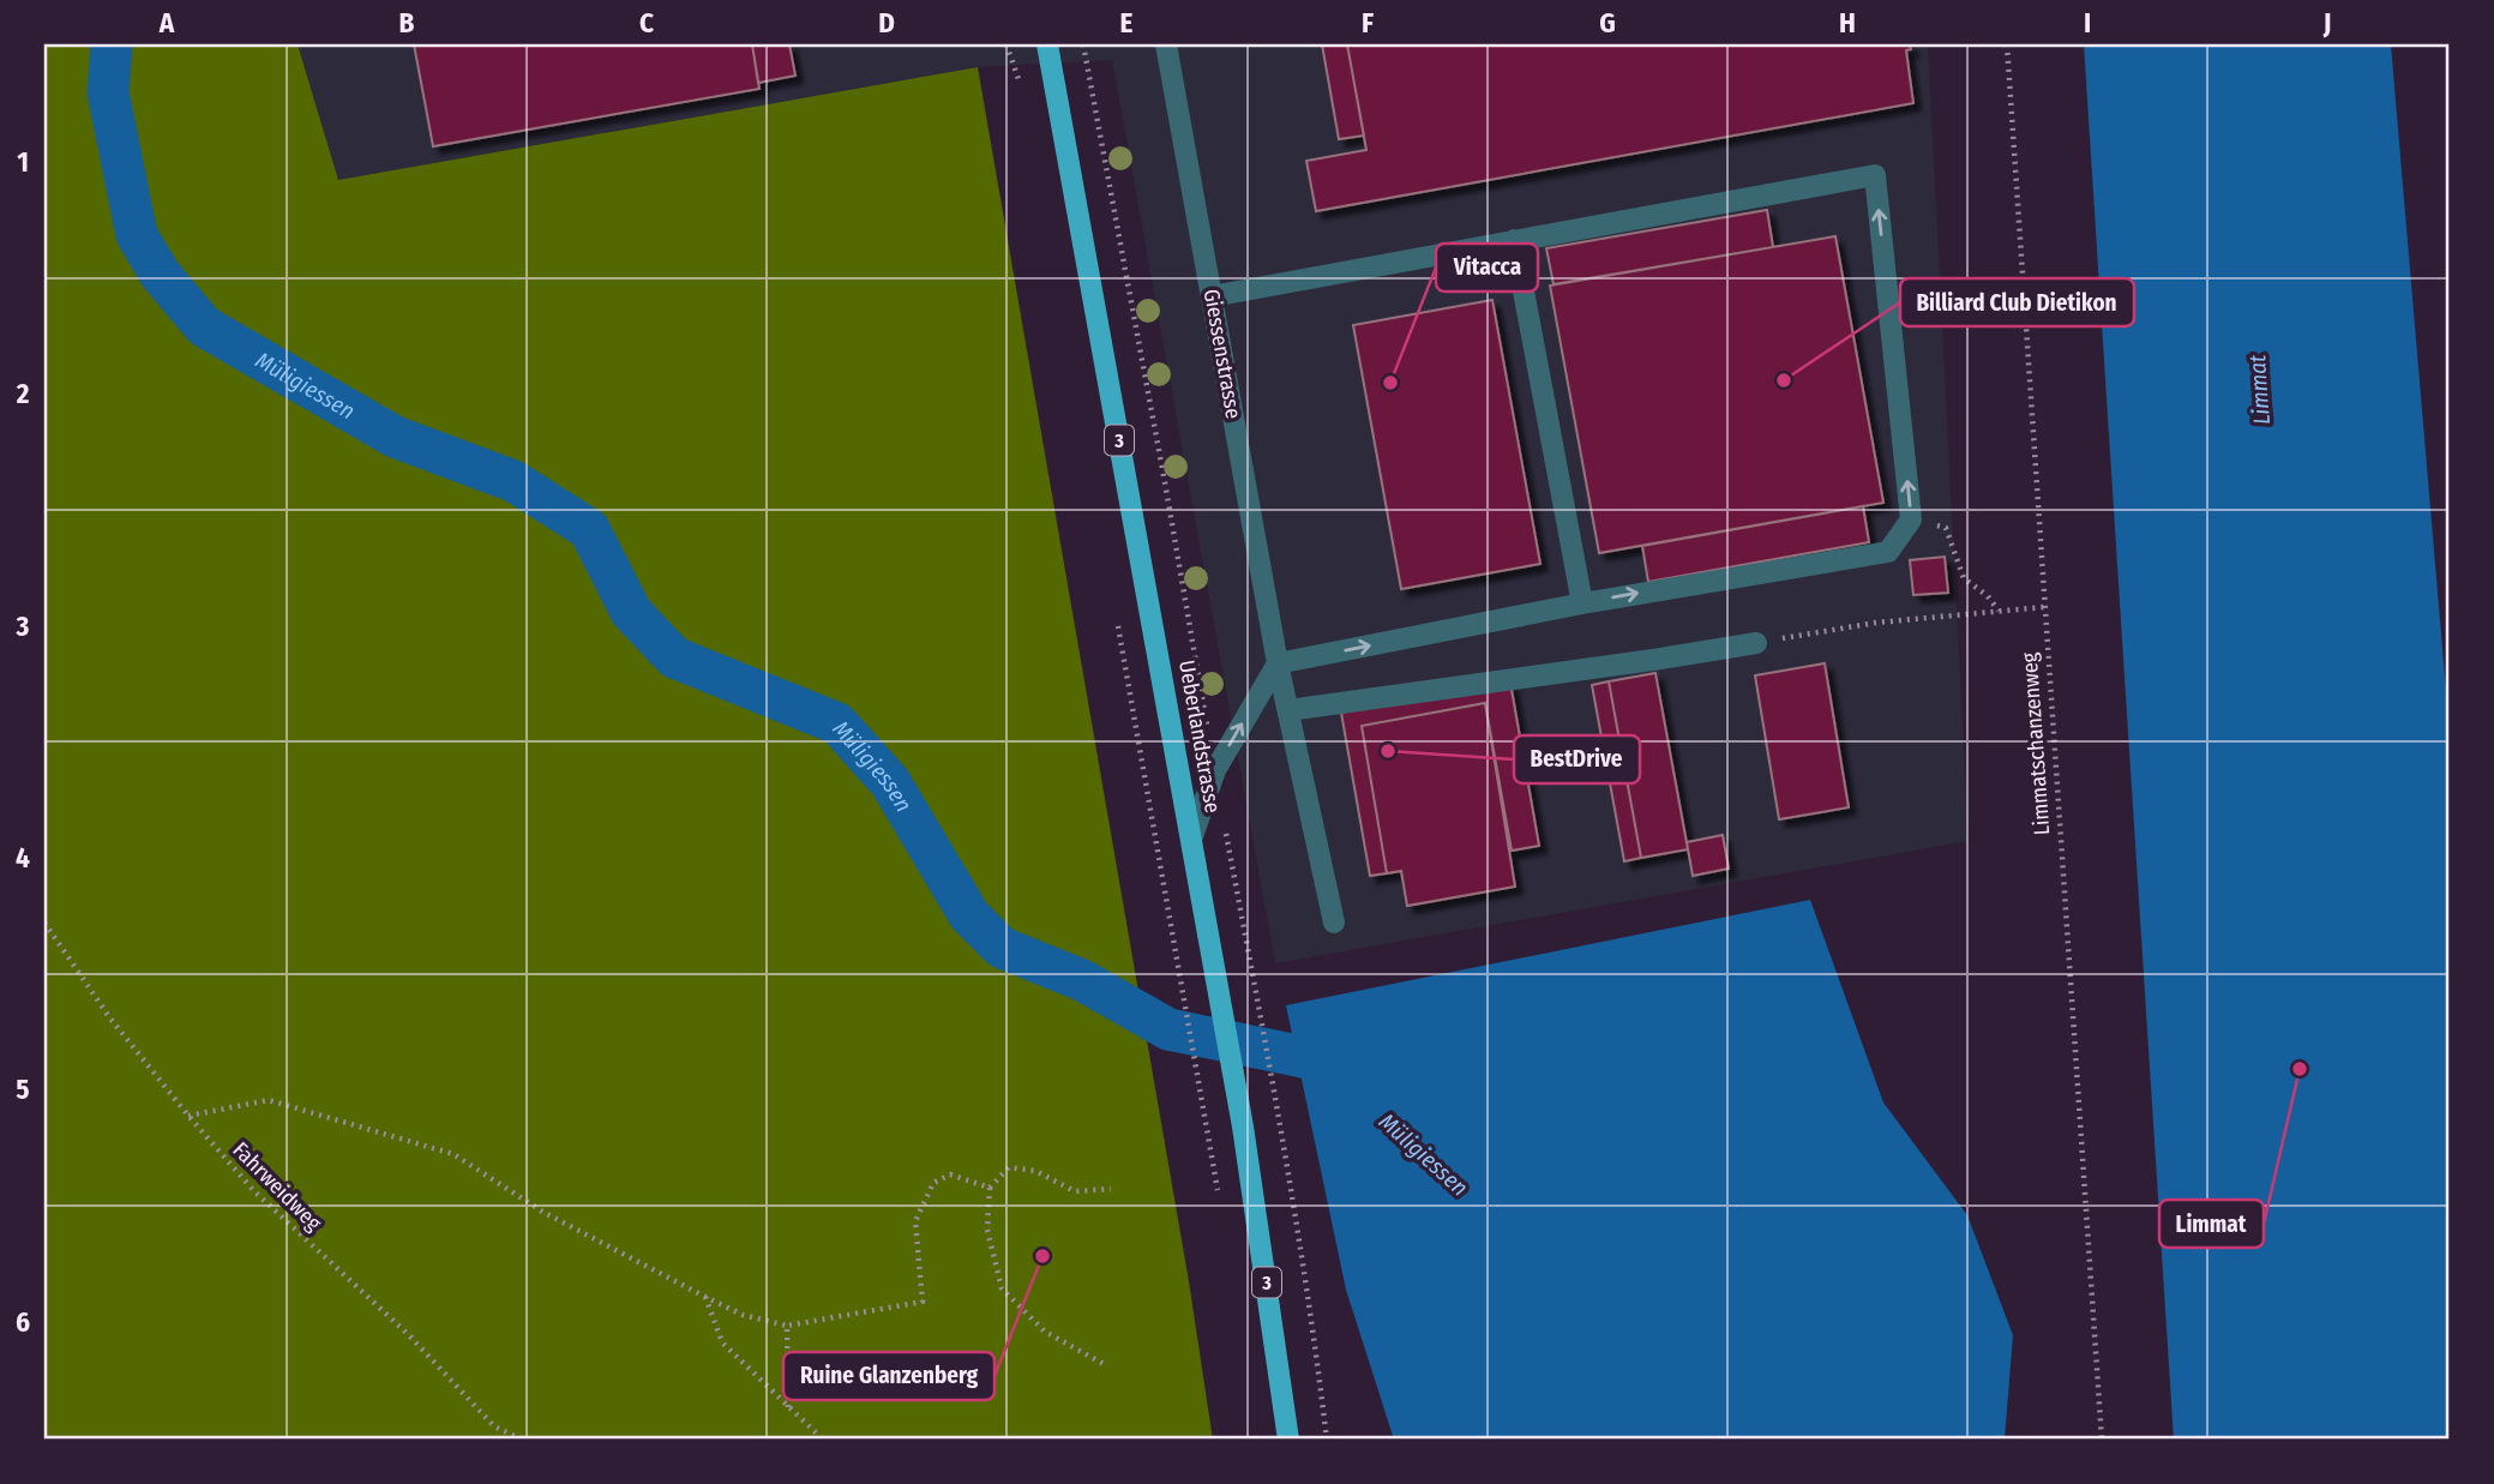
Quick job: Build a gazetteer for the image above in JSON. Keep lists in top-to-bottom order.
{
  "streets": {
    "main road": ["3", "Ueberlandstrasse"],
    "street": ["Giessenstrasse"],
    "path": ["Limmatschanzenweg", "Fahrweidweg"]
  },
  "water": ["Müligiessen", "Limmat"],
  "places": [
    "Billiard Club Dietikon",
    "Vitacca",
    "BestDrive",
    "Limmat",
    "Ruine Glanzenberg"
  ],
  "grid": {
    "columns": [
      "A",
      "B",
      "C",
      "D",
      "E",
      "F",
      "G",
      "H",
      "I",
      "J"
    ],
    "rows": [
      "1",
      "2",
      "3",
      "4",
      "5",
      "6"
    ]
  }
}
